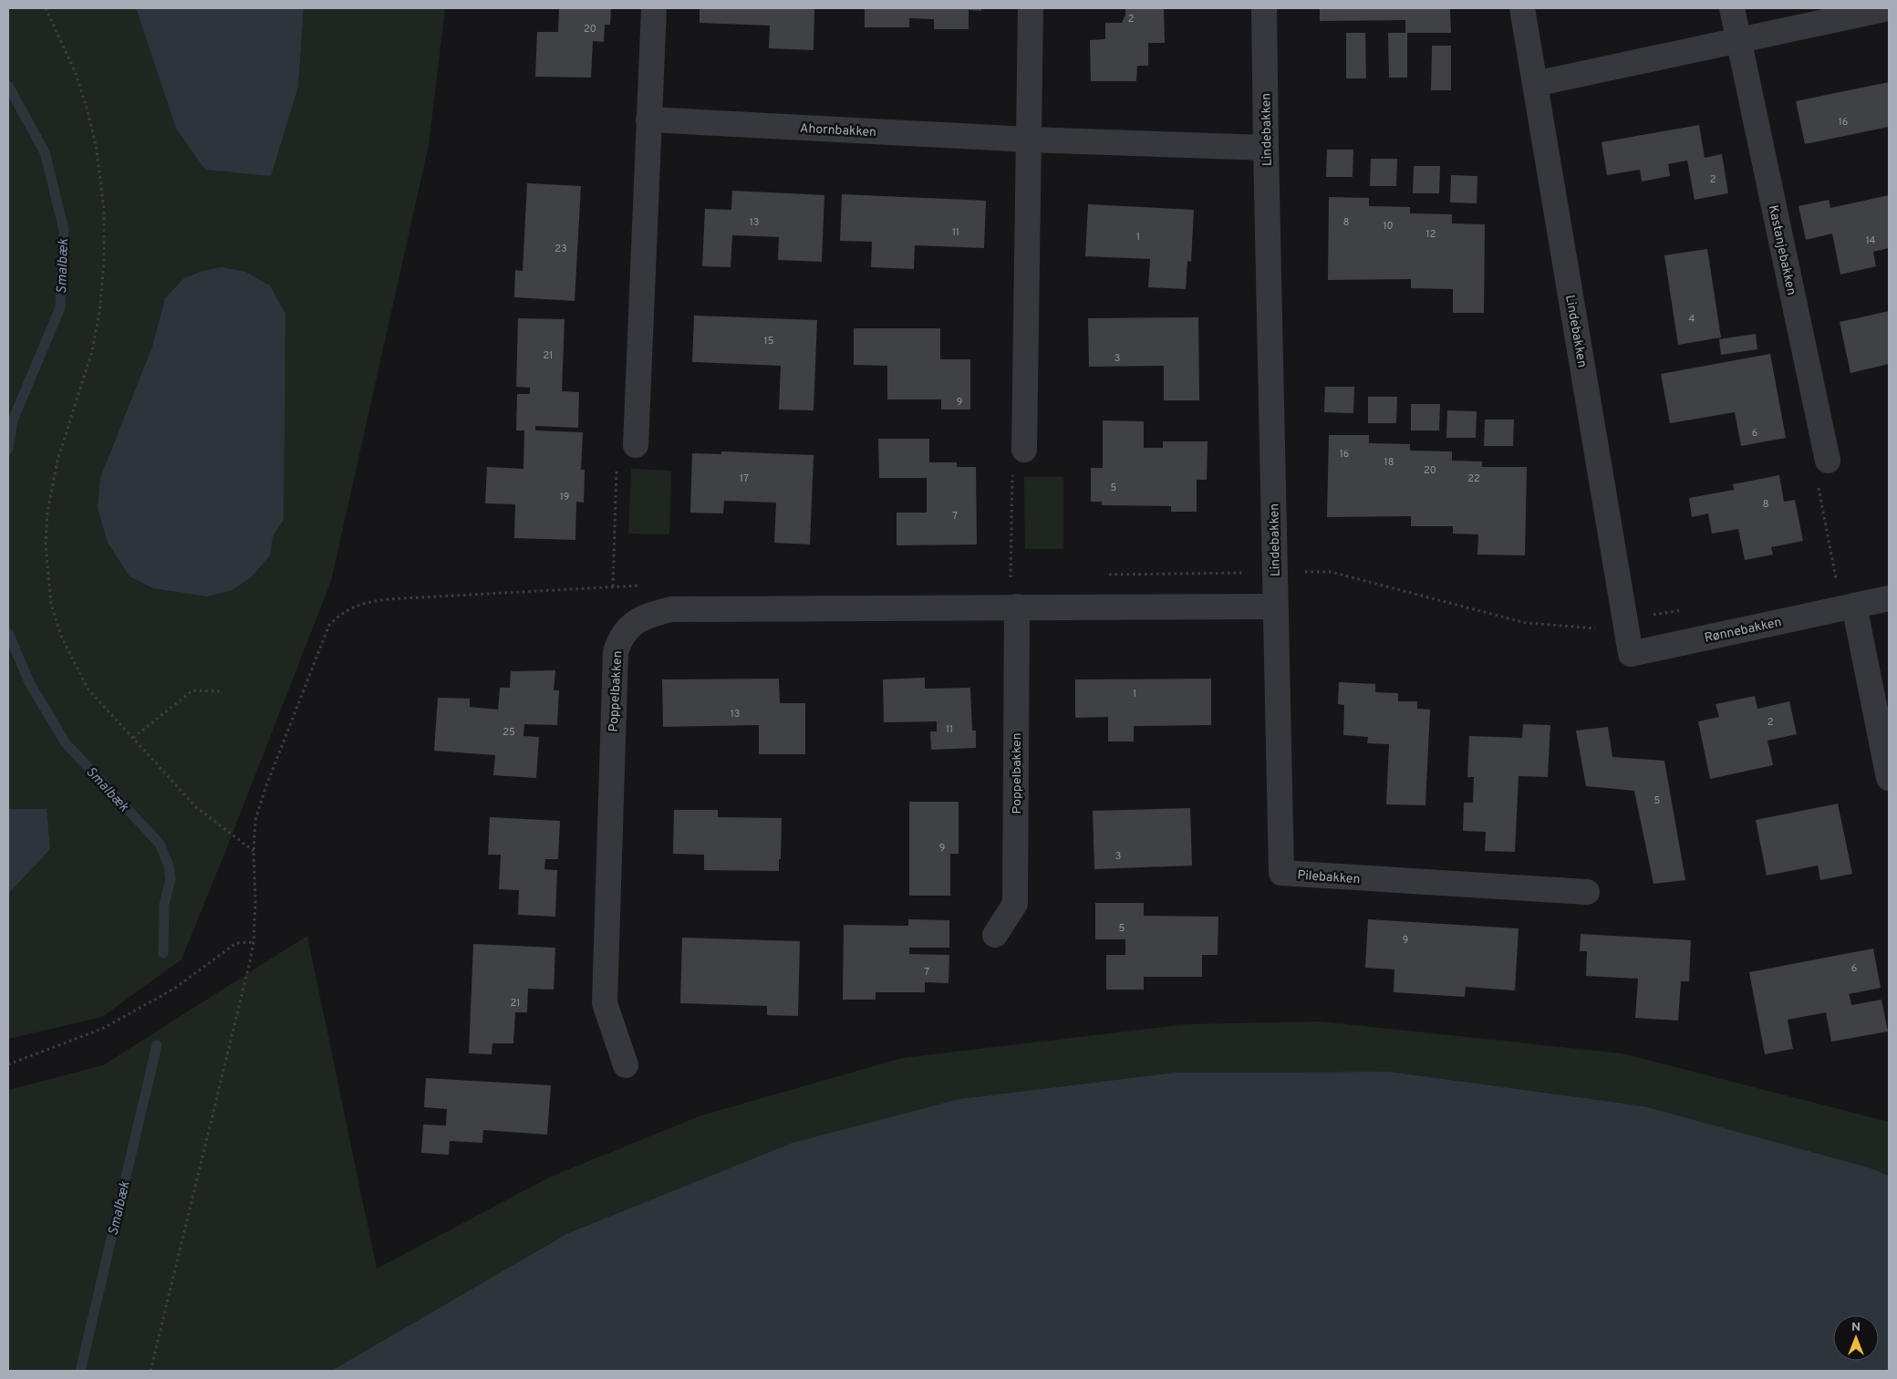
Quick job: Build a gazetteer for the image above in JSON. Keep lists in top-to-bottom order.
{
  "streets": {
    "street": [
      "Ahornbakken",
      "Lindebakken",
      "Kastanjebakken",
      "Rønnebakken",
      "Poppelbakken",
      "Pilebakken"
    ]
  },
  "crossings": [
    ["Ahornbakken", "Lindebakken"],
    ["Lindebakken", "Rønnebakken"],
    ["Lindebakken", "Poppelbakken"],
    ["Lindebakken", "Pilebakken"],
    ["Poppelbakken", "Pilebakken"]
  ],
  "water": ["Smalbæk"],
  "house_numbers": [
    "2",
    "20",
    "16",
    "2",
    "13",
    "8",
    "10",
    "11",
    "12",
    "1",
    "14",
    "23",
    "4",
    "15",
    "21",
    "3",
    "9",
    "6",
    "16",
    "18",
    "20",
    "17",
    "22",
    "5",
    "19",
    "8",
    "7",
    "1",
    "13",
    "2",
    "11",
    "25",
    "5",
    "9",
    "3",
    "5",
    "9",
    "6",
    "7",
    "21"
  ],
  "north": "top"
}
